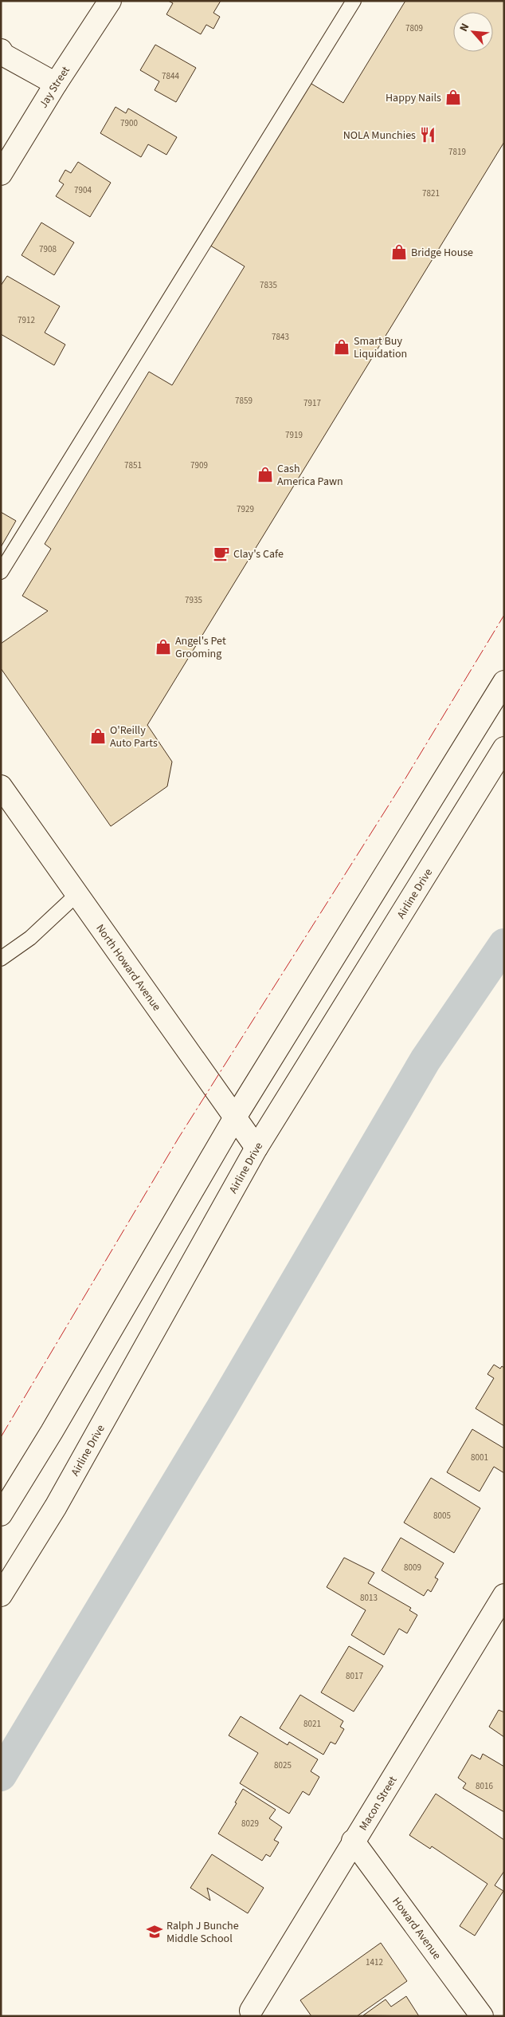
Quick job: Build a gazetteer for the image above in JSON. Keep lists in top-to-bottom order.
{
  "streets": {
    "main road": [
      "Jay Street",
      "Airline Drive",
      "North Howard Avenue",
      "Macon Street",
      "Howard Avenue"
    ]
  },
  "crossings": [
    ["Airline Drive", "North Howard Avenue"],
    ["Macon Street", "Howard Avenue"]
  ],
  "places": {
    "shop": [
      "Happy Nails",
      "Bridge House",
      "Smart Buy Liquidation",
      "Cash America Pawn",
      "Angel's Pet Grooming",
      "O'Reilly Auto Parts"
    ],
    "restaurant": ["NOLA Munchies"],
    "cafe": ["Clay's Cafe"],
    "school or university": ["Ralph J Bunche Middle School"]
  },
  "house_numbers": [
    "7809",
    "7844",
    "7900",
    "7819",
    "7904",
    "7821",
    "7908",
    "7835",
    "7912",
    "7843",
    "7859",
    "7917",
    "7919",
    "7851",
    "7909",
    "7929",
    "7935",
    "8001",
    "8005",
    "8009",
    "8013",
    "8017",
    "8021",
    "8025",
    "8016",
    "8029",
    "1412"
  ],
  "north": "top left"
}
